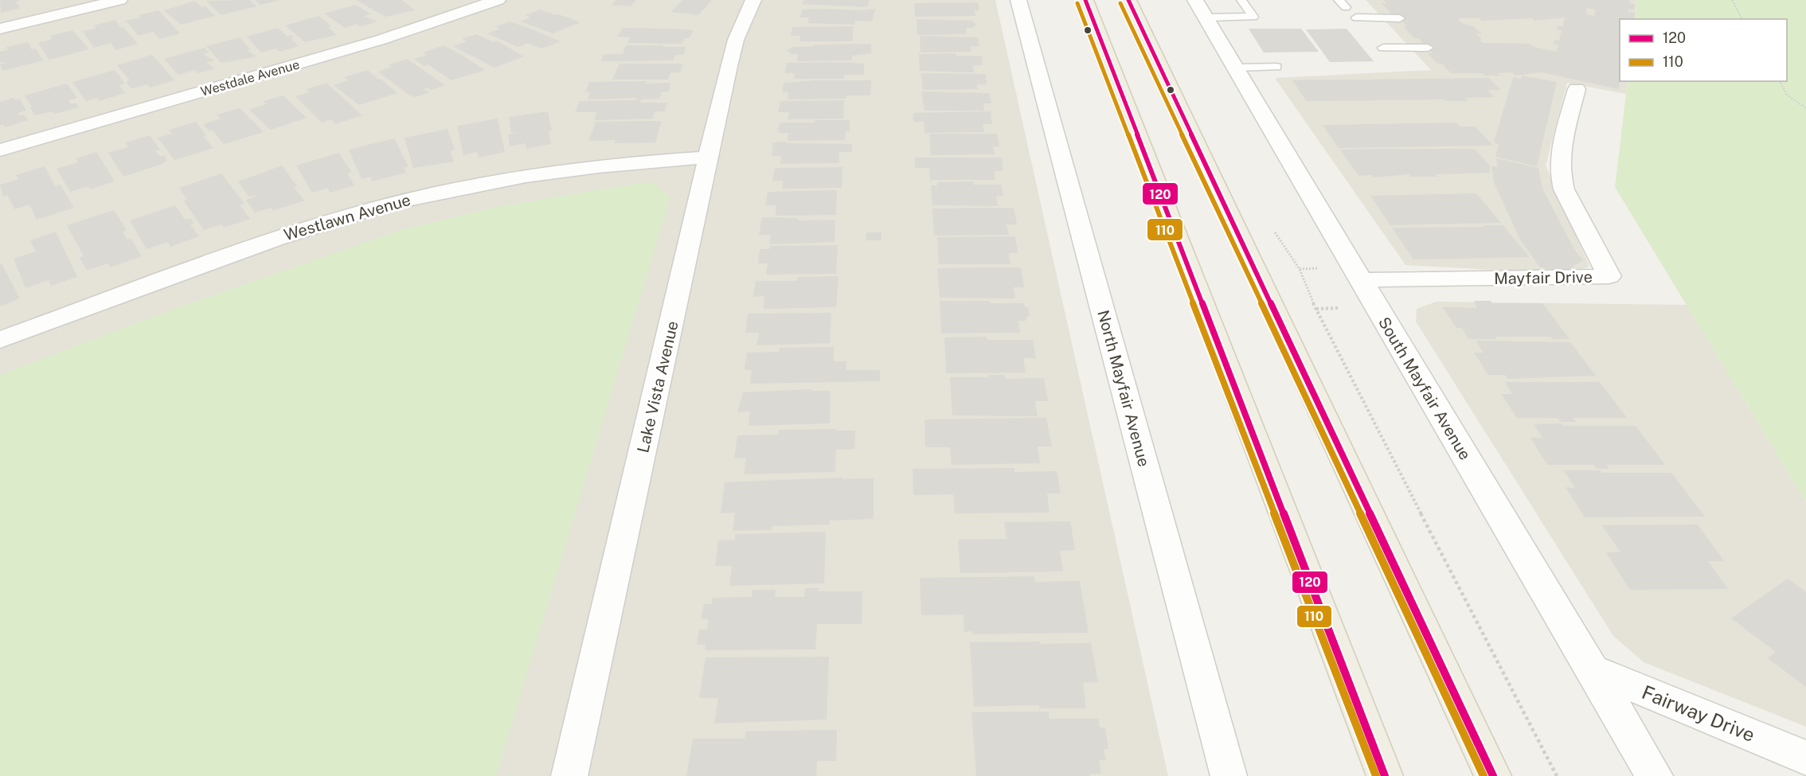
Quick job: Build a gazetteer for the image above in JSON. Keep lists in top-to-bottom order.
{
  "streets": {
    "street": [
      "Westdale Avenue",
      "Westlawn Avenue",
      "Mayfair Drive",
      "Lake Vista Avenue",
      "North Mayfair Avenue",
      "South Mayfair Avenue",
      "Fairway Drive"
    ]
  },
  "crossings": [
    ["Westlawn Avenue", "Lake Vista Avenue"],
    ["Mayfair Drive", "South Mayfair Avenue"],
    ["South Mayfair Avenue", "Fairway Drive"]
  ],
  "lines": ["transit line 120", "transit line 110"],
  "legend": ["120", "110"]
}
